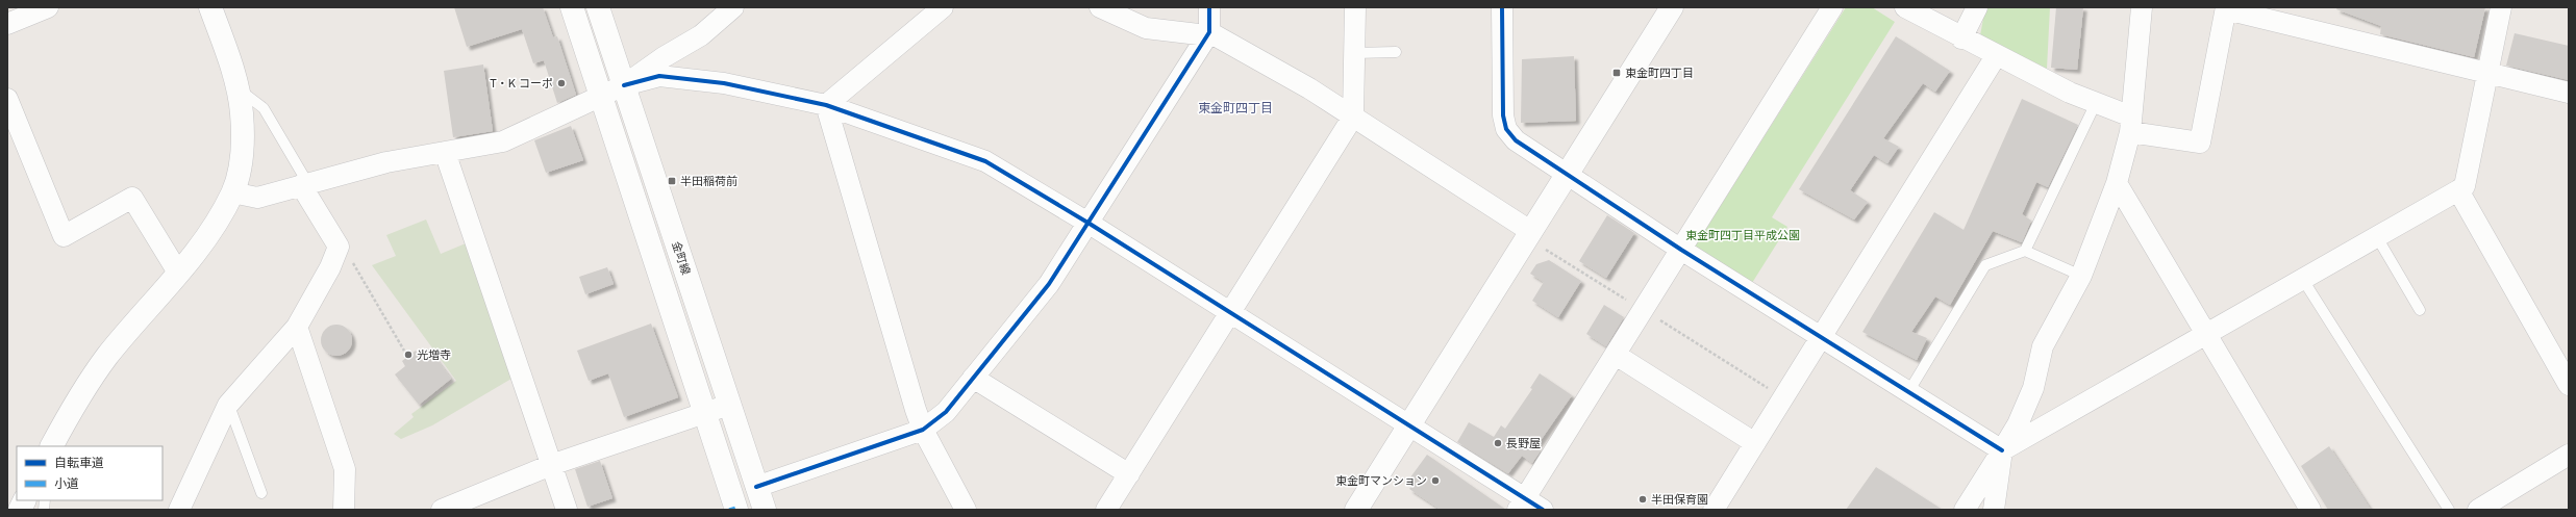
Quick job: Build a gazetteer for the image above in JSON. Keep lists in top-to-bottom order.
{
  "streets": {
    "street": ["金町線"]
  },
  "districts": ["東金町四丁目"],
  "parks": ["東金町四丁目平成公園"],
  "places": {
    "transit": ["東金町四丁目", "半田稲荷前"],
    "other": [
      "T・K コーポ",
      "光増寺",
      "長野屋",
      "東金町マンション",
      "半田保育園"
    ]
  },
  "legend": ["自転車道", "小道"]
}
